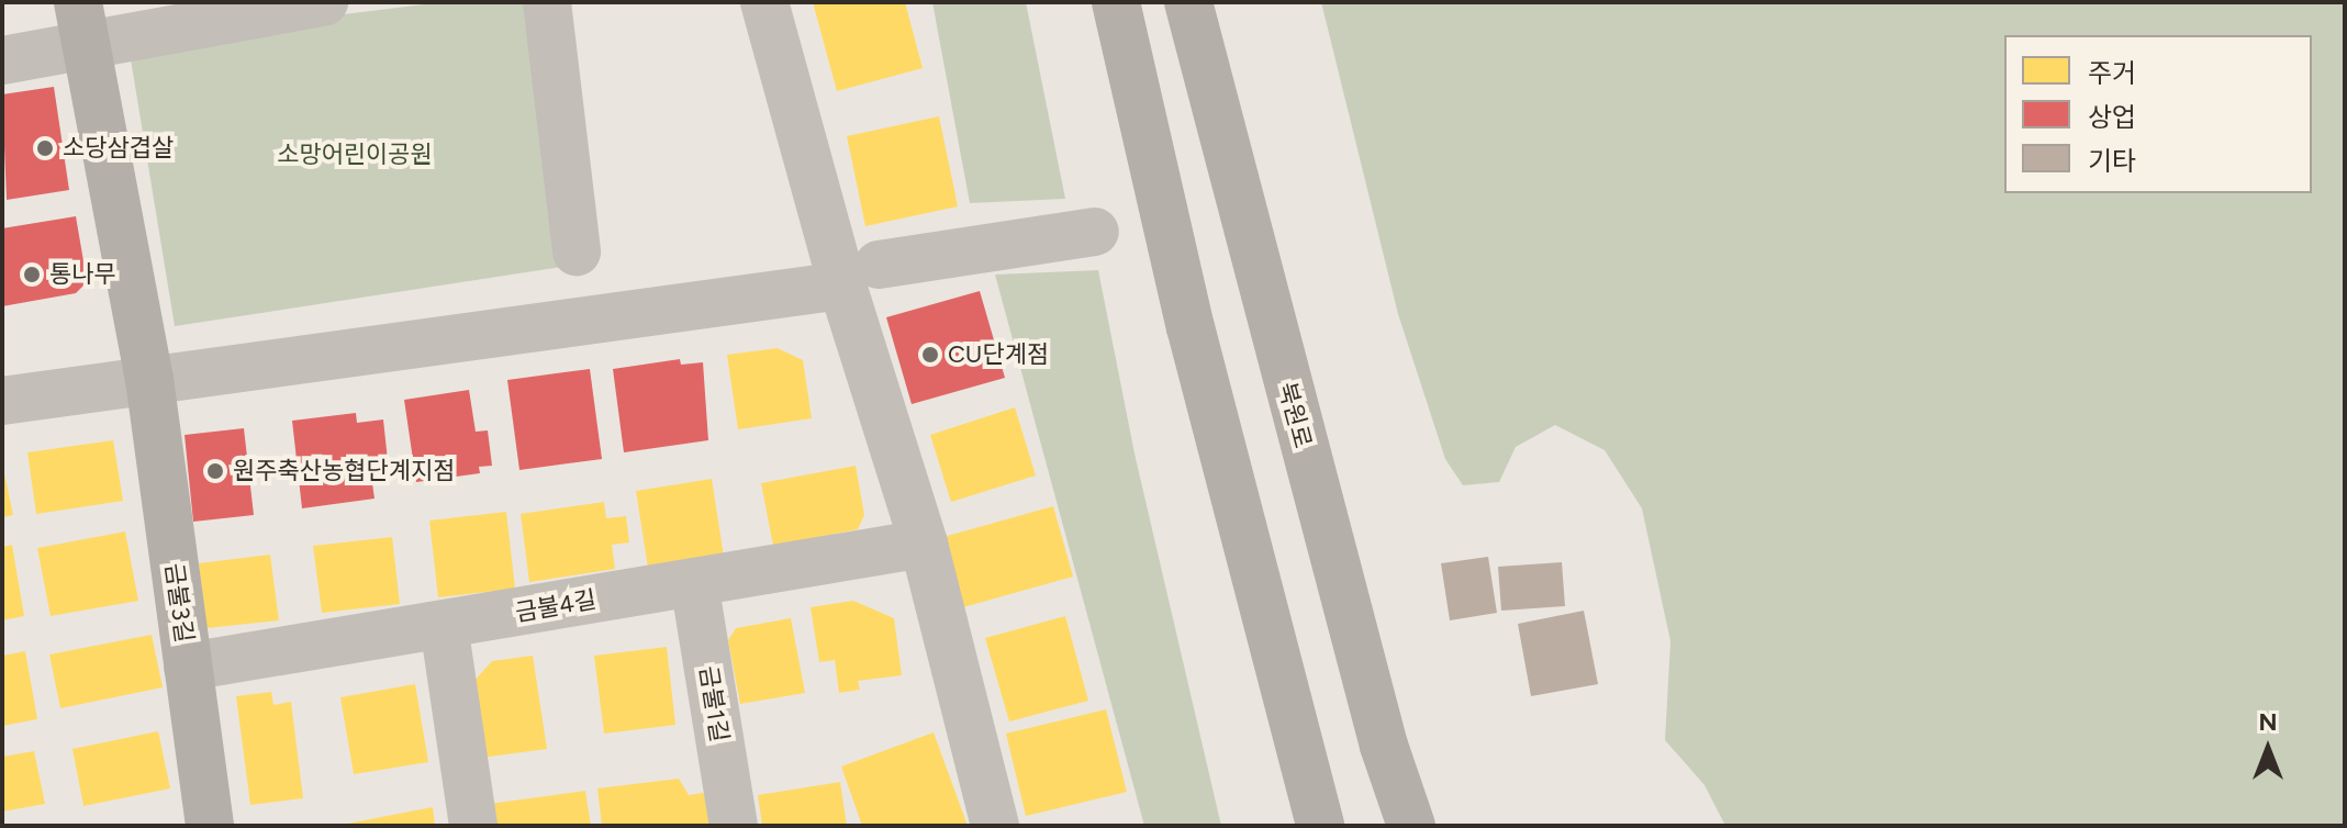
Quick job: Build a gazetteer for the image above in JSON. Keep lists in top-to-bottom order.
{
  "streets": {
    "street": [
      "북원로",
      "금불3길",
      "금불4길",
      "금불1길"
    ]
  },
  "crossings": [
    ["금불3길", "금불4길"],
    ["금불4길", "금불1길"]
  ],
  "parks": ["소망어린이공원"],
  "places": [
    "소당삼겹살",
    "통나무",
    "CU단계점",
    "원주축산농협단계지점"
  ],
  "legend": ["주거", "상업", "기타"],
  "north": "top"
}
